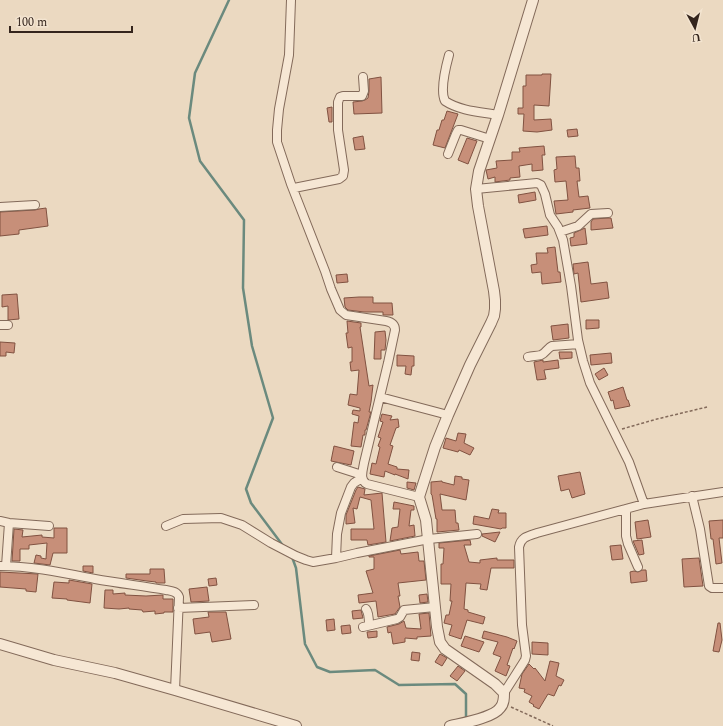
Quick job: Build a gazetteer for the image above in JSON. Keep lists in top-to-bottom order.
{
  "scale_bar": "100 m",
  "north": "bottom"
}
